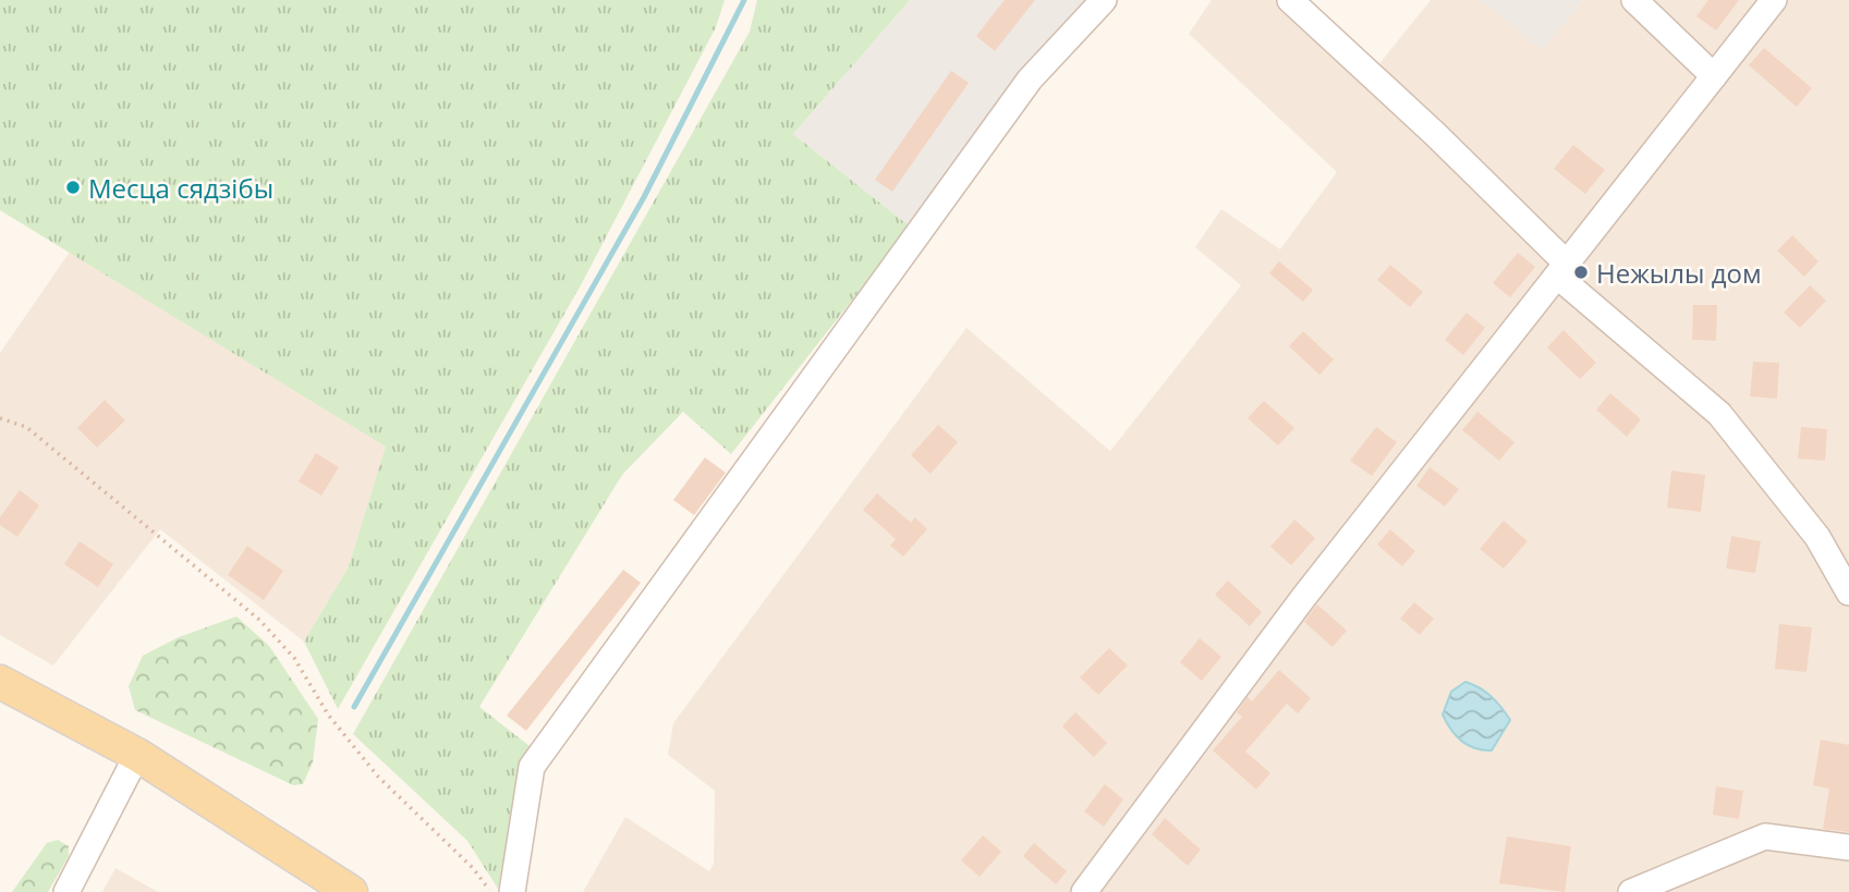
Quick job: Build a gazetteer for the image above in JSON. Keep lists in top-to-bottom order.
{
  "places": ["Месца сядзібы", "Нежылы дом"]
}
